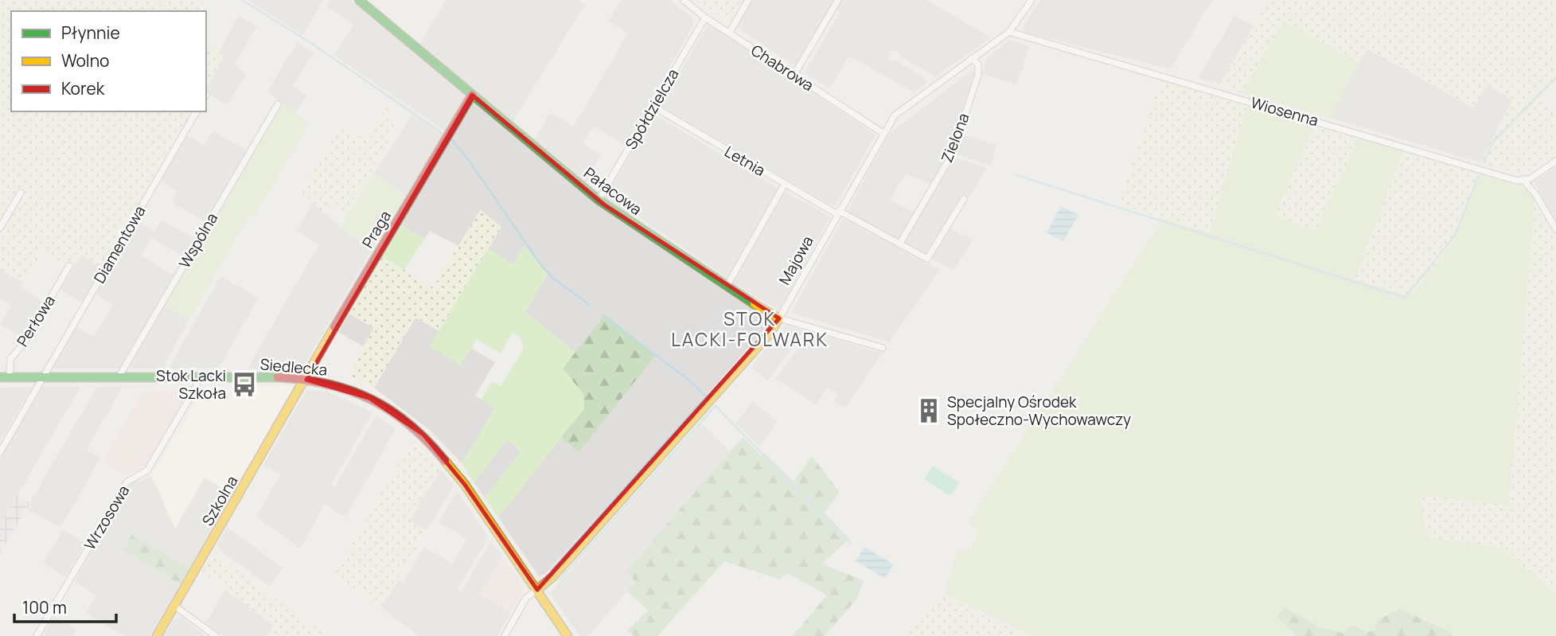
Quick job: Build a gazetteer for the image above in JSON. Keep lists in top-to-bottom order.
{
  "streets": {
    "street": [
      "Chabrowa",
      "Spółdzielcza",
      "Wiosenna",
      "Zielona",
      "Letnia",
      "Pałacowa",
      "Praga",
      "Wspólna",
      "Diamentowa",
      "Majowa",
      "Perłowa",
      "Siedlecka",
      "Szkolna",
      "Wrzosowa"
    ]
  },
  "crossings": [
    ["Chabrowa", "Spółdzielcza"],
    ["Chabrowa", "Majowa"],
    ["Spółdzielcza", "Letnia"],
    ["Spółdzielcza", "Pałacowa"],
    ["Wiosenna", "Majowa"],
    ["Zielona", "Letnia"],
    ["Zielona", "Majowa"],
    ["Letnia", "Majowa"],
    ["Pałacowa", "Praga"],
    ["Pałacowa", "Majowa"],
    ["Praga", "Siedlecka"],
    ["Praga", "Szkolna"],
    ["Wspólna", "Siedlecka"],
    ["Diamentowa", "Siedlecka"],
    ["Majowa", "Siedlecka"],
    ["Perłowa", "Siedlecka"],
    ["Siedlecka", "Szkolna"],
    ["Siedlecka", "Wrzosowa"]
  ],
  "districts": ["STOK LACKI-FOLWARK"],
  "places": {
    "bus stop": ["Stok Lacki Szkoła"],
    "building": ["Specjalny Ośrodek Społeczno-Wychowawczy"]
  },
  "legend": ["Płynnie", "Wolno", "Korek"],
  "scale_bar": "100 m"
}
